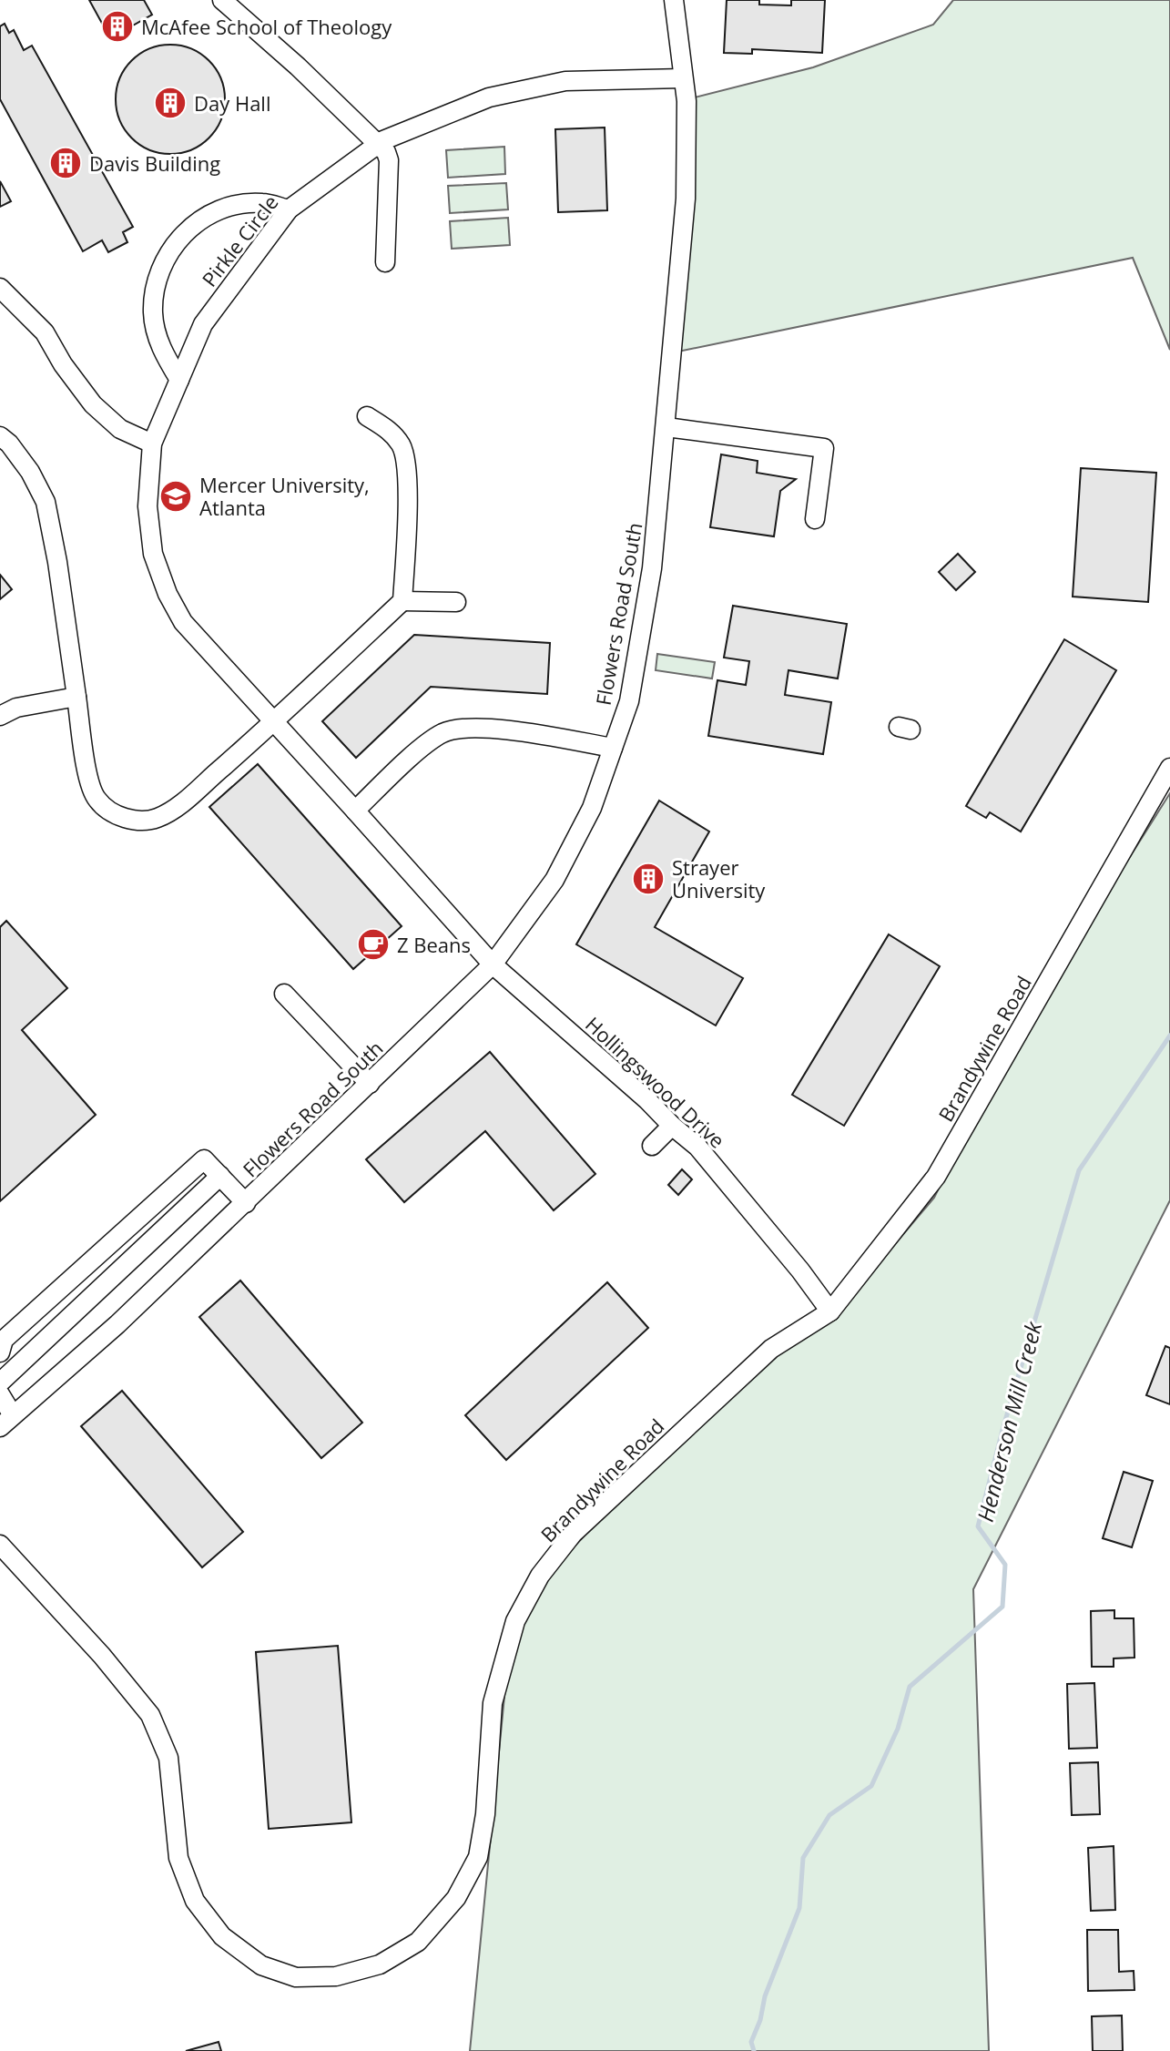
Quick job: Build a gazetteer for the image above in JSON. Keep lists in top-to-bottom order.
{
  "streets": {
    "street": [
      "Pirkle Circle",
      "Flowers Road South",
      "Brandywine Road",
      "Hollingswood Drive"
    ]
  },
  "crossings": [
    ["Pirkle Circle", "Flowers Road South"],
    ["Pirkle Circle", "Hollingswood Drive"],
    ["Flowers Road South", "Hollingswood Drive"],
    ["Brandywine Road", "Hollingswood Drive"]
  ],
  "water": ["Henderson Mill Creek"],
  "places": {
    "building": [
      "McAfee School of Theology",
      "Day Hall",
      "Davis Building",
      "Strayer University"
    ],
    "school or university": ["Mercer University, Atlanta"],
    "cafe": ["Z Beans"]
  }
}
